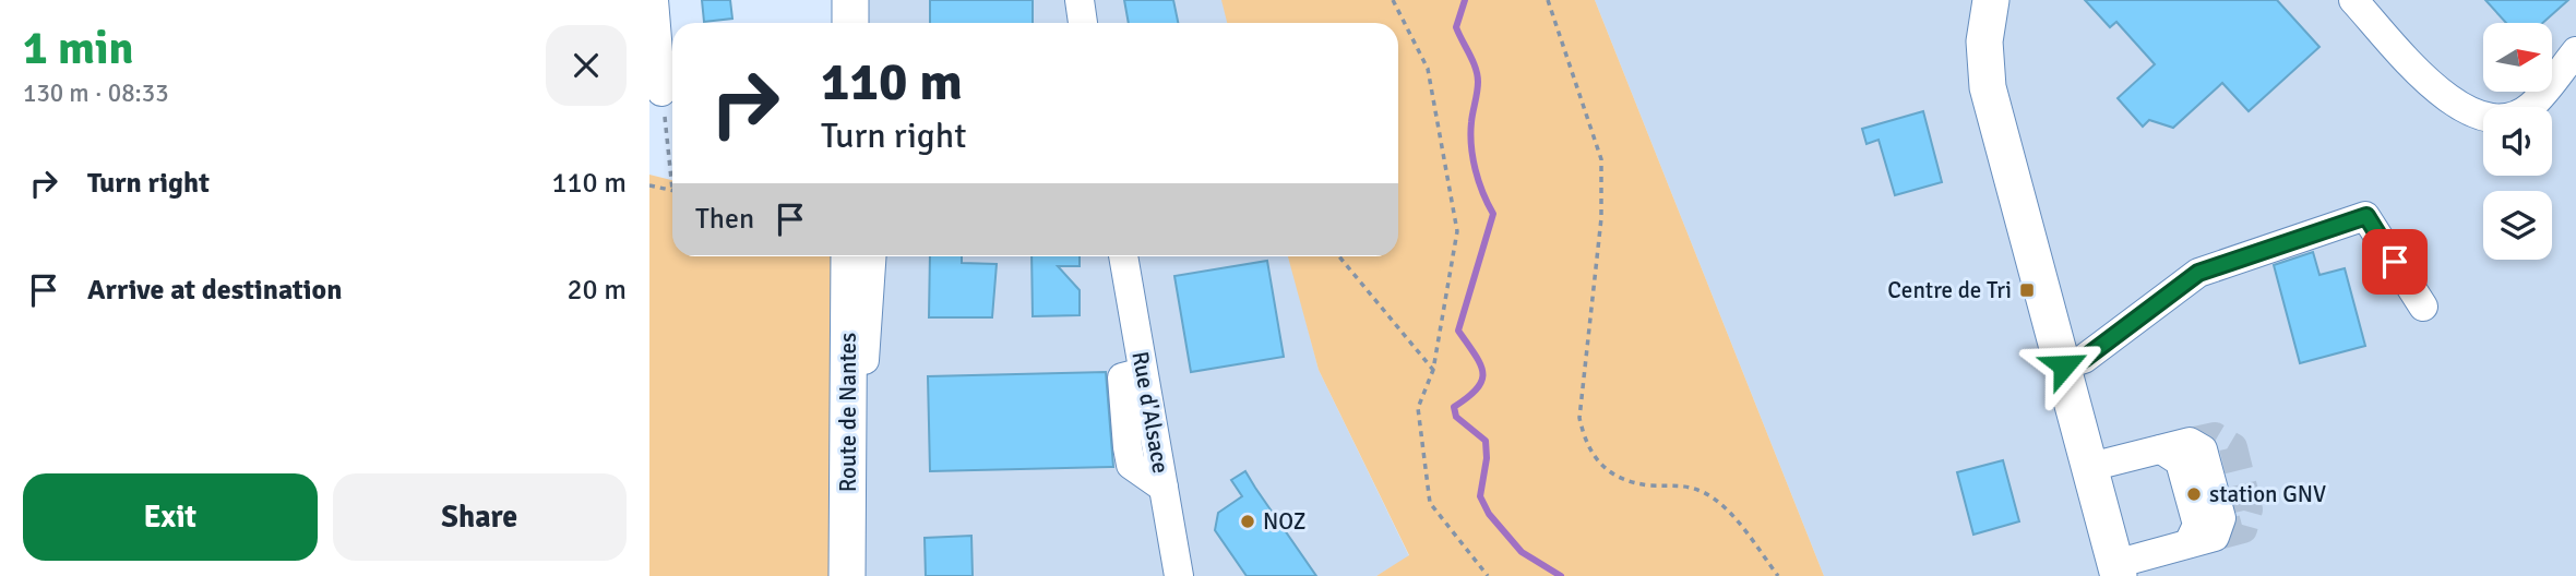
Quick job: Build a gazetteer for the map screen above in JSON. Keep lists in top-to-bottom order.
{
  "streets": {
    "main road": ["Route de Nantes"],
    "street": ["Rue d'Alsace"]
  },
  "places": {
    "transit": ["Centre de Tri"],
    "other": ["station GNV", "NOZ"]
  },
  "north": "right",
  "page": {
    "heading": ["1 min", "130 m · 08:33"],
    "turn": ["110 m", "Turn right"],
    "list": [
      {
        "name": "Turn right",
        "value": "110 m"
      },
      {
        "name": "Arrive at destination",
        "value": "20 m"
      }
    ],
    "then": "Then",
    "buttons": ["Exit", "Share"]
  }
}
